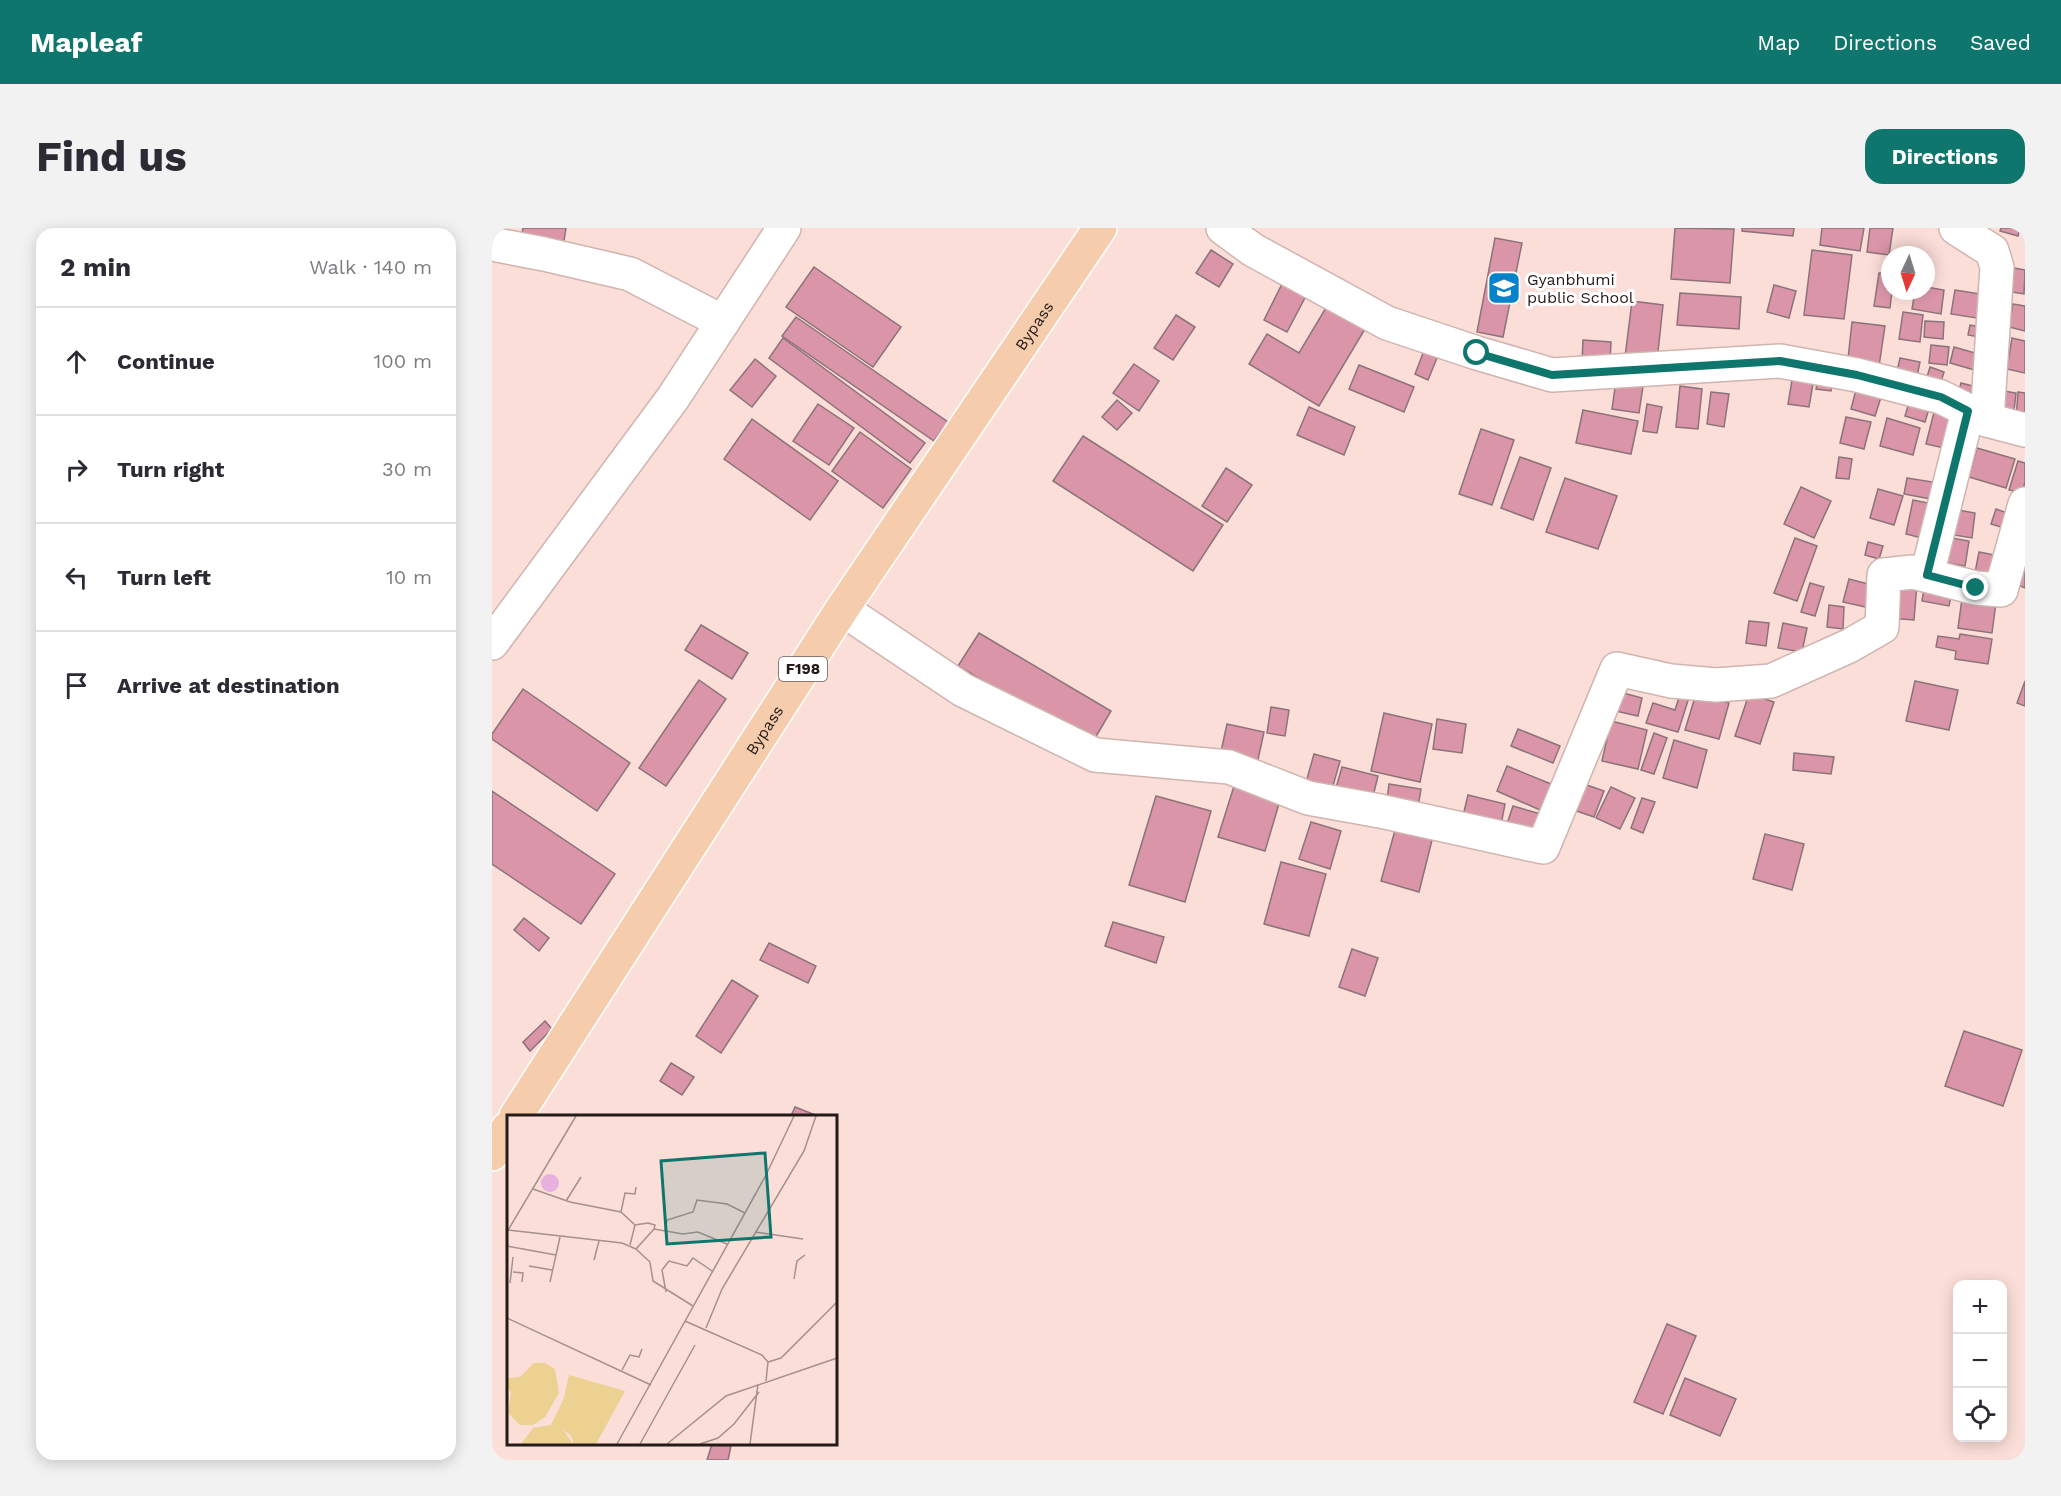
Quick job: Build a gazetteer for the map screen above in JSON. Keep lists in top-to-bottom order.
{
  "streets": {
    "main road": ["Bypass", "F198"]
  },
  "places": {
    "school or university": ["Gyanbhumi public School"]
  },
  "north": "bottom",
  "page": {
    "header": "Mapleaf",
    "nav": ["Map", "Directions", "Saved"],
    "buttons": "Directions",
    "title": "Find us",
    "heading": ["2 min", "Walk · 140 m"],
    "list": [
      ["Continue", "100 m"],
      ["Turn right", "30 m"],
      ["Turn left", "10 m"],
      "Arrive at destination"
    ],
    "map_buttons": ["+", "−"]
  }
}
